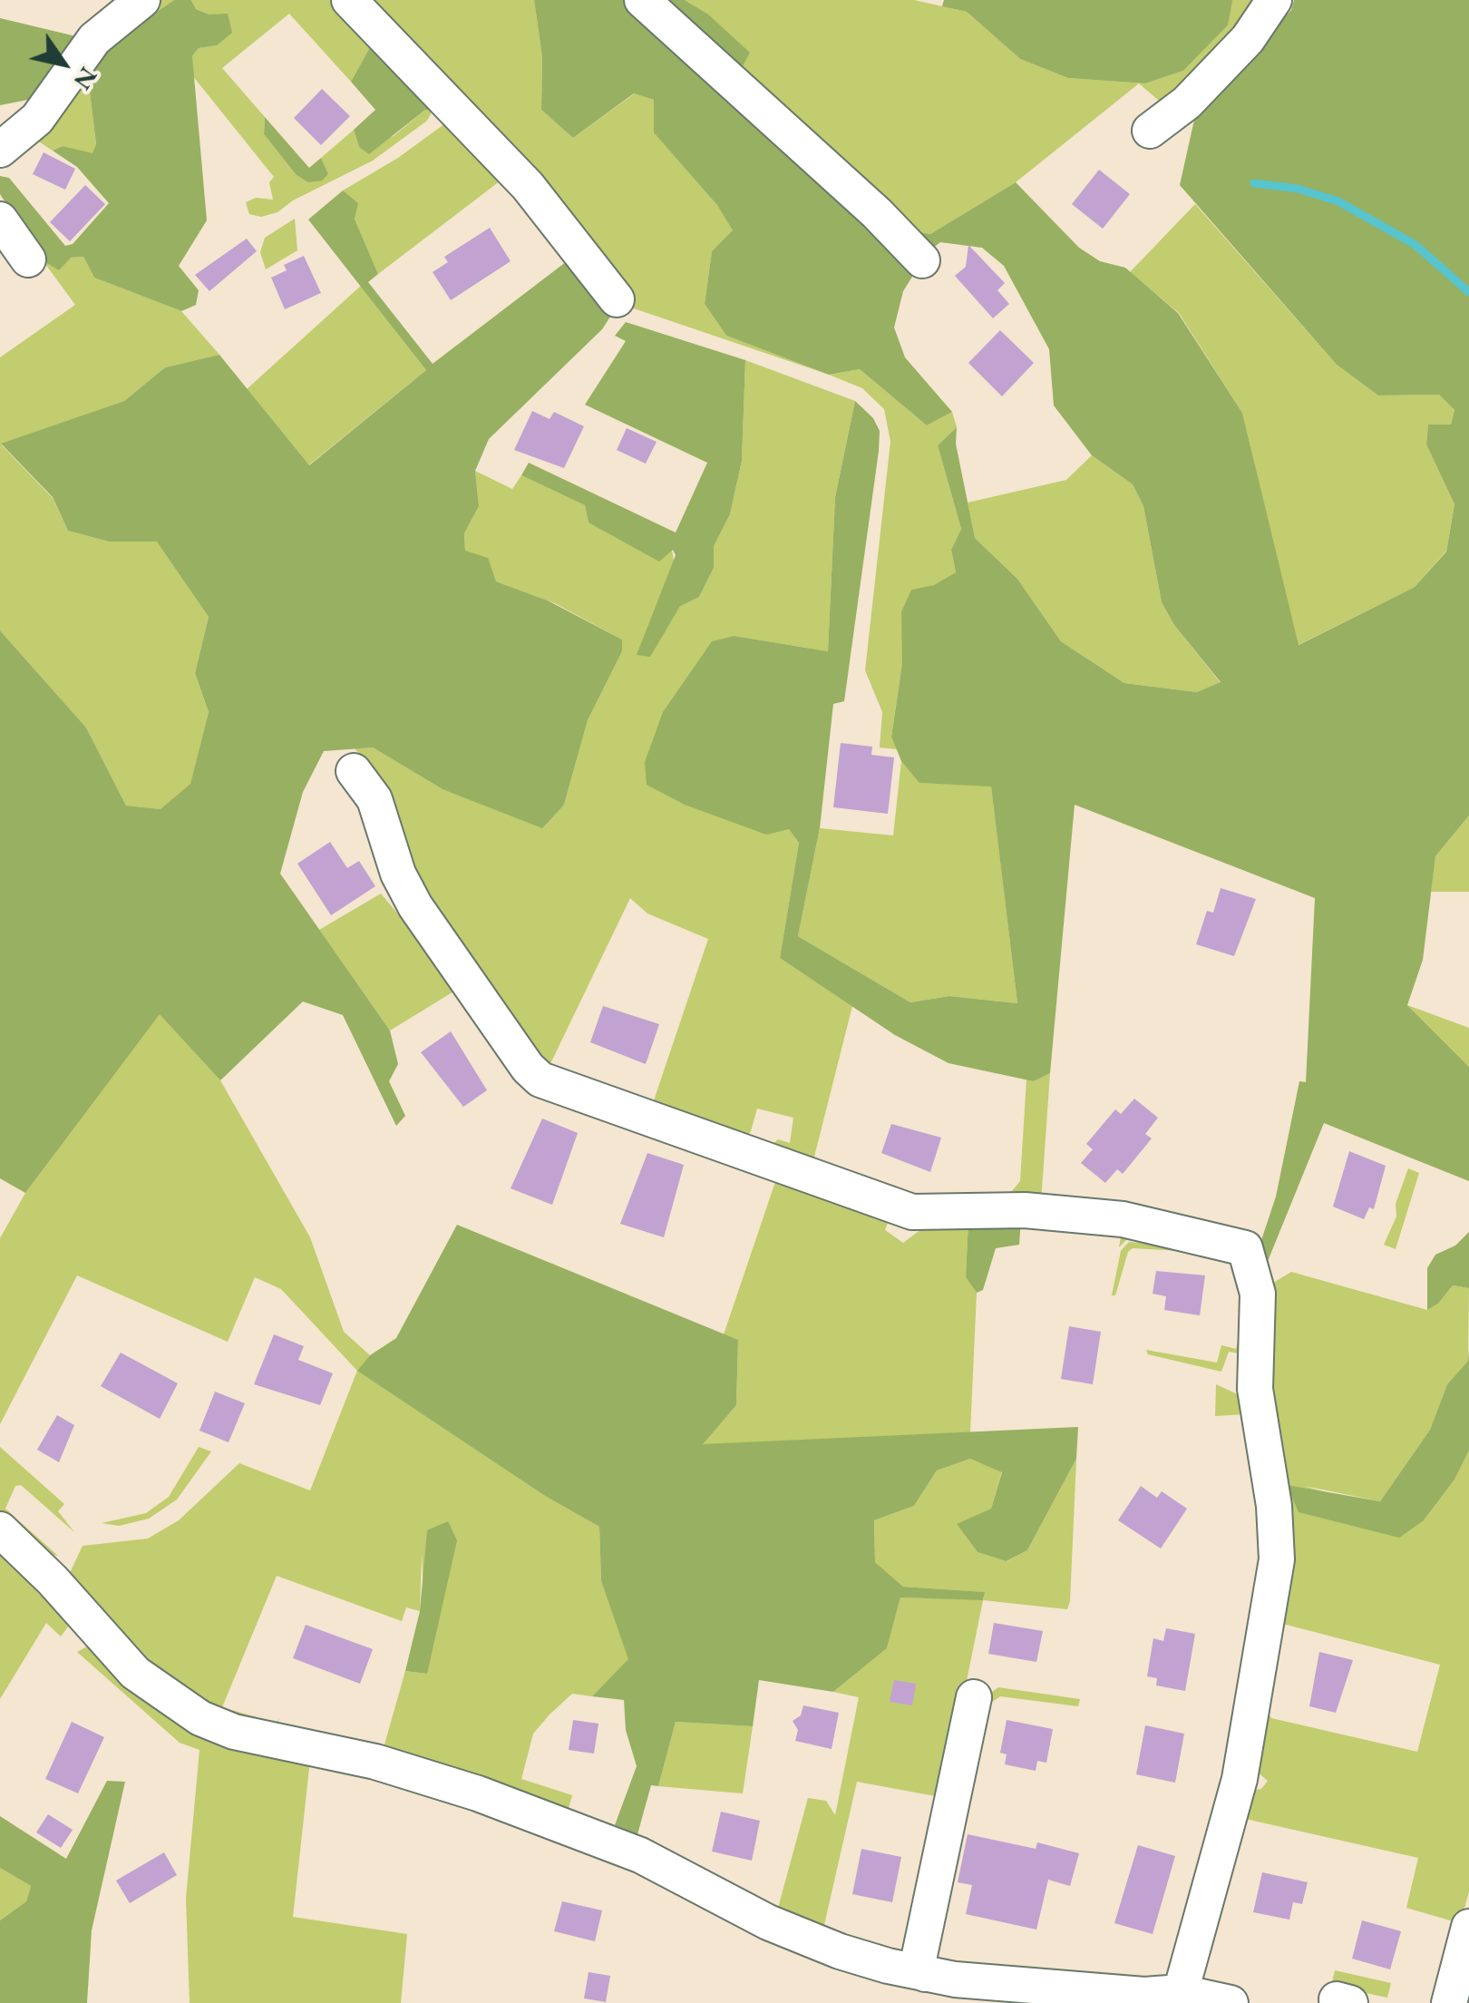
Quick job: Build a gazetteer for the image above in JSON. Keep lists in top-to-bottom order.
{
  "north": "bottom right"
}
